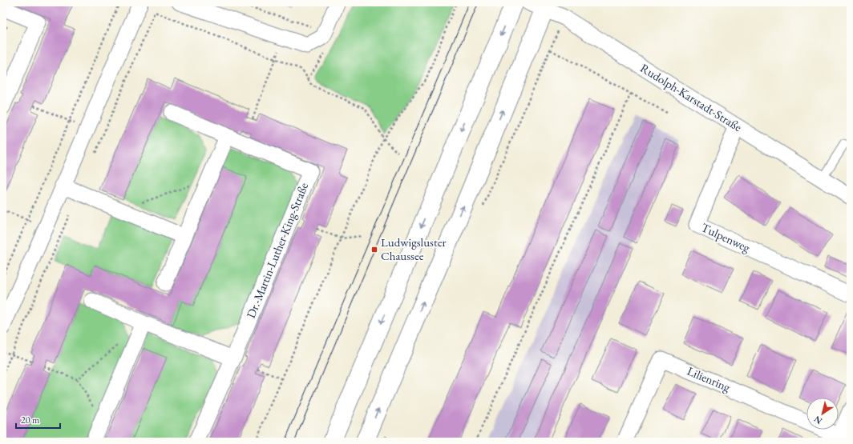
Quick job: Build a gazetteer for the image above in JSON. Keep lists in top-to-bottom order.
{
  "streets": {
    "street": [
      "Rudolph-Karstadt-Straße",
      "Tulpenweg",
      "Dr.-Martin-Luther-King-Straße",
      "Lilienring"
    ]
  },
  "crossings": [
    ["Rudolph-Karstadt-Straße", "Tulpenweg"]
  ],
  "places": {
    "transit": ["Ludwigsluster Chaussee"]
  },
  "scale_bar": "20 m",
  "north": "bottom left"
}
